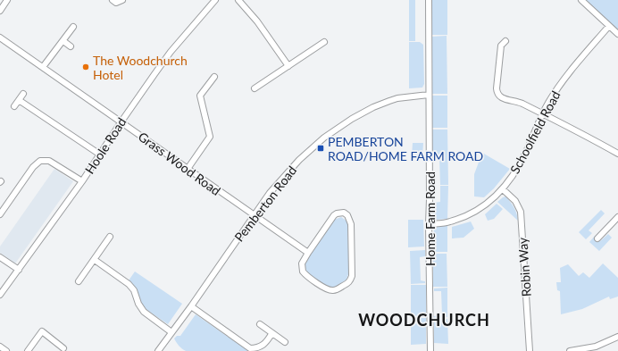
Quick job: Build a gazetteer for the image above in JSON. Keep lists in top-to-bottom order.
{
  "streets": {
    "street": [
      "Schoolfield Road",
      "Hoole Road",
      "Grass Wood Road",
      "Pemberton Road",
      "Home Farm Road",
      "Robin Way"
    ]
  },
  "crossings": [
    ["Schoolfield Road", "Home Farm Road"],
    ["Schoolfield Road", "Robin Way"],
    ["Hoole Road", "Grass Wood Road"],
    ["Grass Wood Road", "Pemberton Road"],
    ["Pemberton Road", "Home Farm Road"]
  ],
  "districts": ["WOODCHURCH"],
  "places": {
    "other": ["The Woodchurch Hotel"],
    "transit": ["PEMBERTON ROAD/HOME FARM ROAD"]
  }
}
